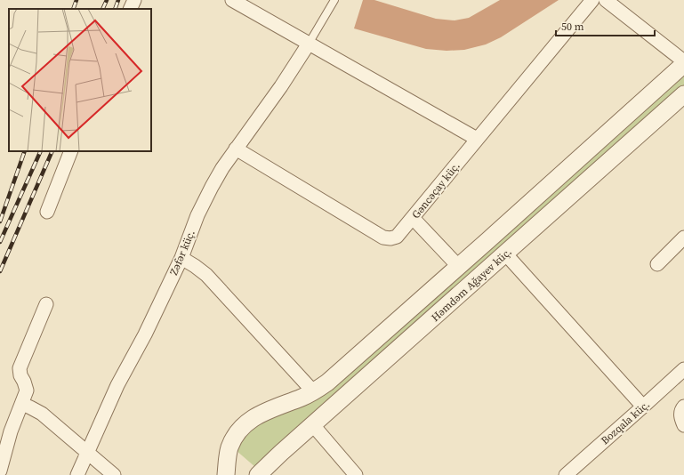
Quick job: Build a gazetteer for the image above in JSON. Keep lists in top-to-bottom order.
{
  "streets": {
    "street": [
      "Gəncəçay küç.",
      "Zəfər küç.",
      "Həmdəm Ağayev küç.",
      "Bozqala küç."
    ]
  },
  "crossings": [
    ["Gəncəçay küç.", "Zəfər küç."]
  ],
  "scale_bar": "50 m"
}
